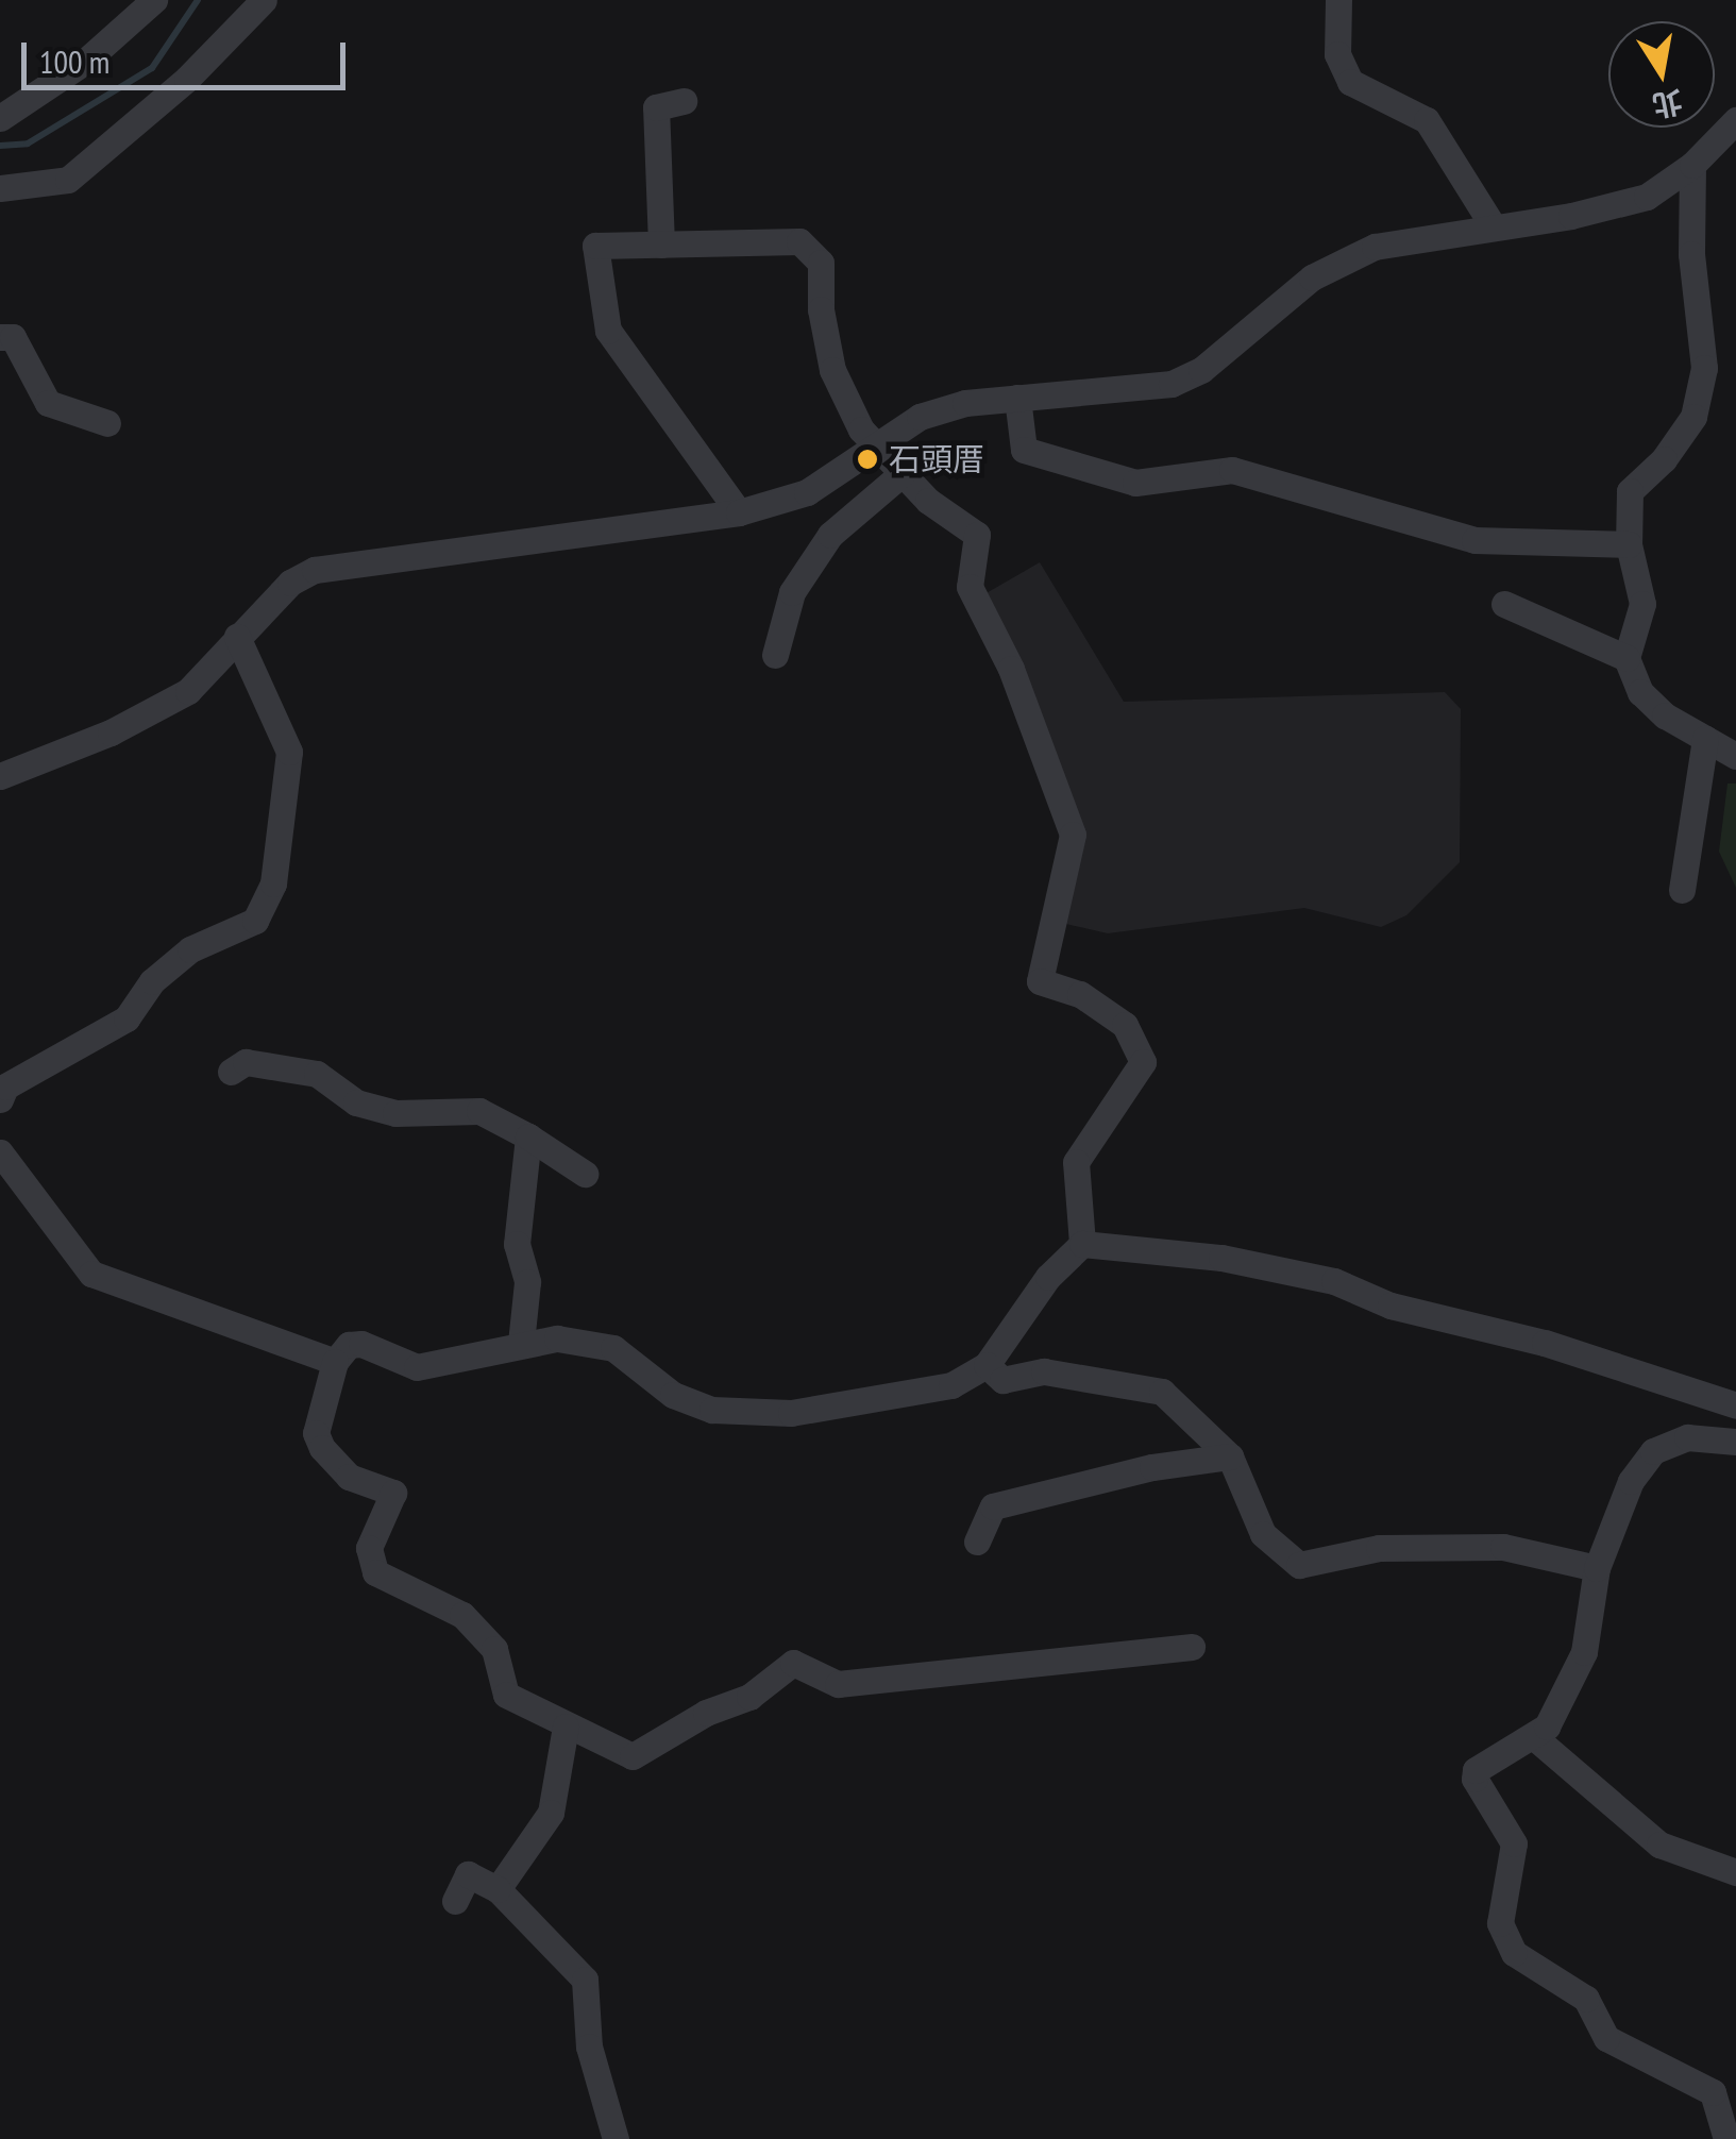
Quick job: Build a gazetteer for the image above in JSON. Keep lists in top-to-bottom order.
{
  "places": ["石頭厝"],
  "scale_bar": "100 m",
  "north": "bottom"
}
